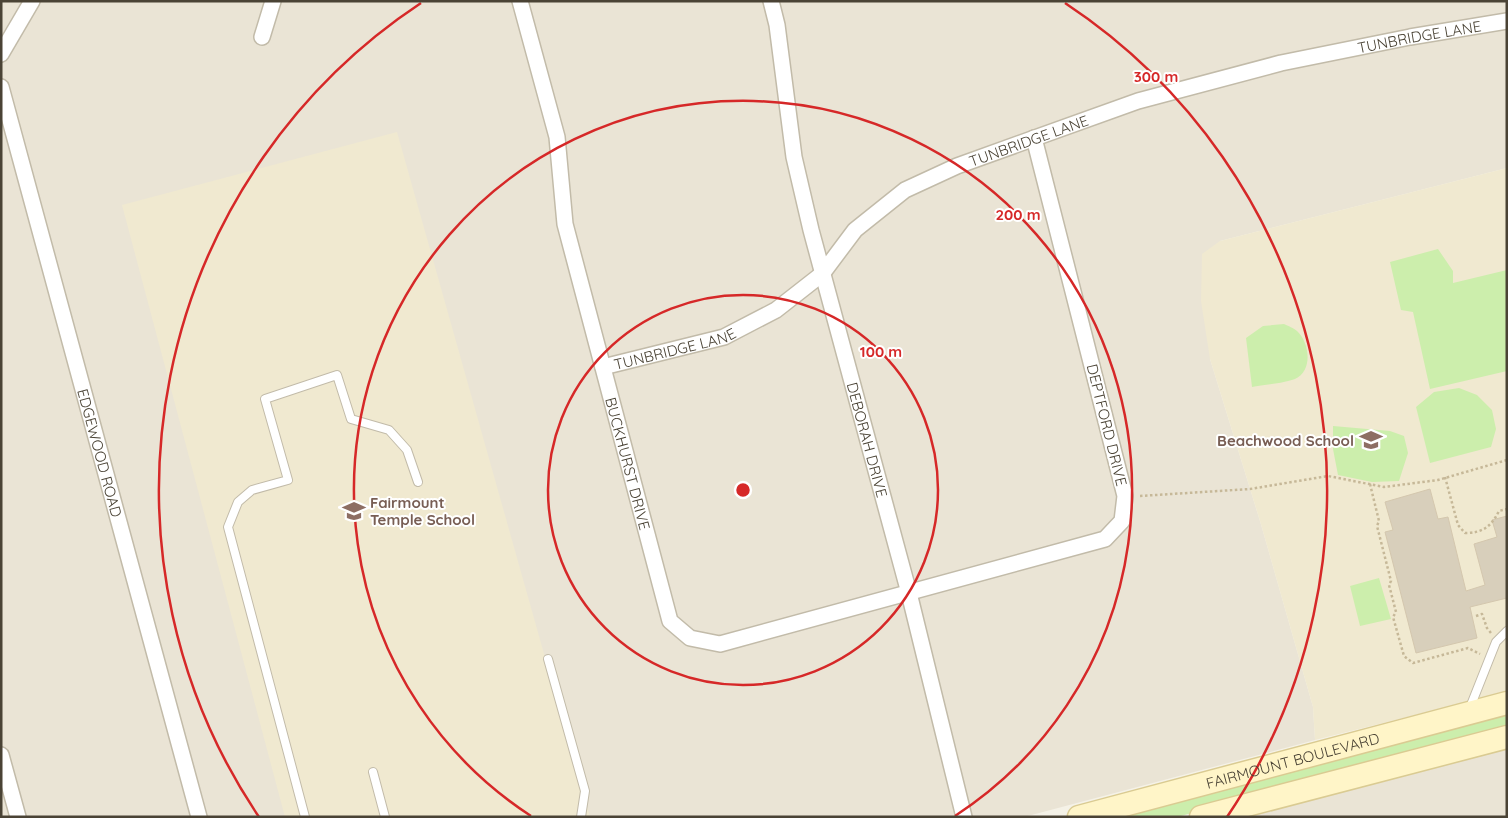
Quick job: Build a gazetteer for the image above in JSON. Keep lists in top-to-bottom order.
{
  "streets": {
    "main road": ["FAIRMOUNT BOULEVARD"],
    "street": [
      "TUNBRIDGE LANE",
      "DEPTFORD DRIVE",
      "DEBORAH DRIVE",
      "EDGEWOOD ROAD",
      "BUCKHURST DRIVE"
    ]
  },
  "crossings": [
    ["TUNBRIDGE LANE", "DEPTFORD DRIVE"],
    ["TUNBRIDGE LANE", "DEBORAH DRIVE"],
    ["TUNBRIDGE LANE", "BUCKHURST DRIVE"],
    ["DEPTFORD DRIVE", "DEBORAH DRIVE"],
    ["DEPTFORD DRIVE", "BUCKHURST DRIVE"],
    ["DEBORAH DRIVE", "BUCKHURST DRIVE"]
  ],
  "places": {
    "school or university": ["Beachwood School", "Fairmount Temple School"]
  },
  "rings": ["300 m", "200 m", "100 m"]
}
